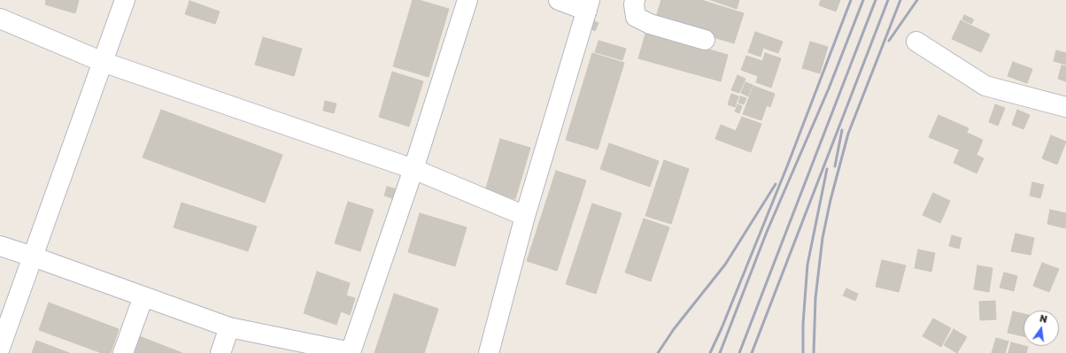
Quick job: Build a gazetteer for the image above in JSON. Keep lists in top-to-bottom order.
{
  "north": "top"
}
